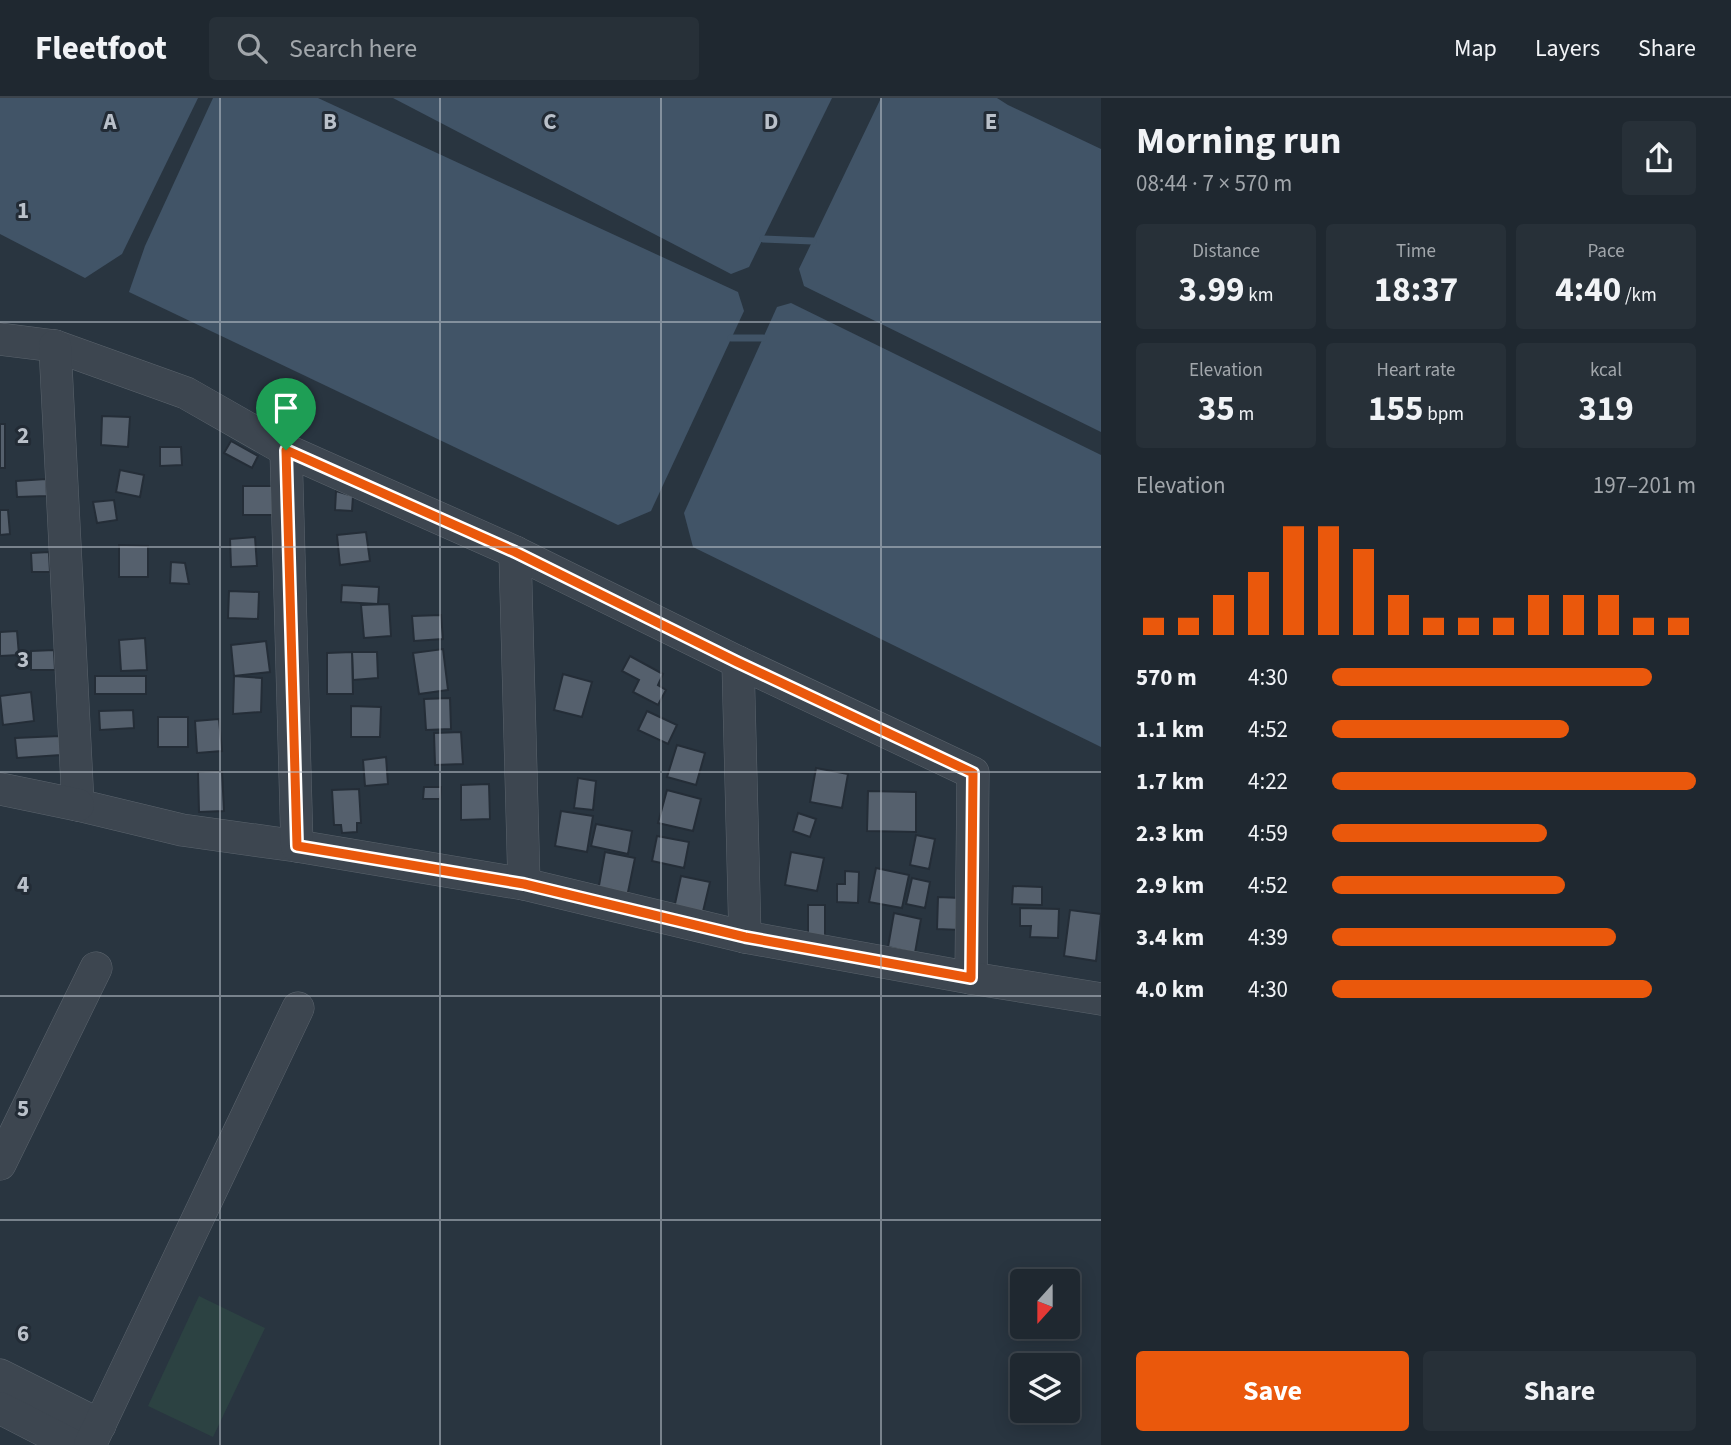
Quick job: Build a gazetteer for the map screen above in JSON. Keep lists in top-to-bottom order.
{
  "north": "bottom",
  "page": {
    "header": "Fleetfoot",
    "search": "Search here",
    "nav": ["Map", "Layers", "Share"],
    "heading": ["Morning run", "08:44 · 7 × 570 m"],
    "stats": [
      ["Distance", "3.99 km"],
      ["Time", "18:37"],
      ["Pace", "4:40 /km"],
      ["Elevation", "35 m"],
      ["Heart rate", "155 bpm"],
      ["kcal", "319"]
    ],
    "chart": ["Elevation", "197–201 m"],
    "list": [
      {
        "name": "570 m",
        "note": "4:30"
      },
      {
        "name": "1.1 km",
        "note": "4:52"
      },
      {
        "name": "1.7 km",
        "note": "4:22"
      },
      {
        "name": "2.3 km",
        "note": "4:59"
      },
      {
        "name": "2.9 km",
        "note": "4:52"
      },
      {
        "name": "3.4 km",
        "note": "4:39"
      },
      {
        "name": "4.0 km",
        "note": "4:30"
      }
    ],
    "buttons": ["Save", "Share"]
  },
  "grid": {
    "columns": [
      "A",
      "B",
      "C",
      "D",
      "E"
    ],
    "rows": [
      "1",
      "2",
      "3",
      "4",
      "5",
      "6"
    ]
  }
}
